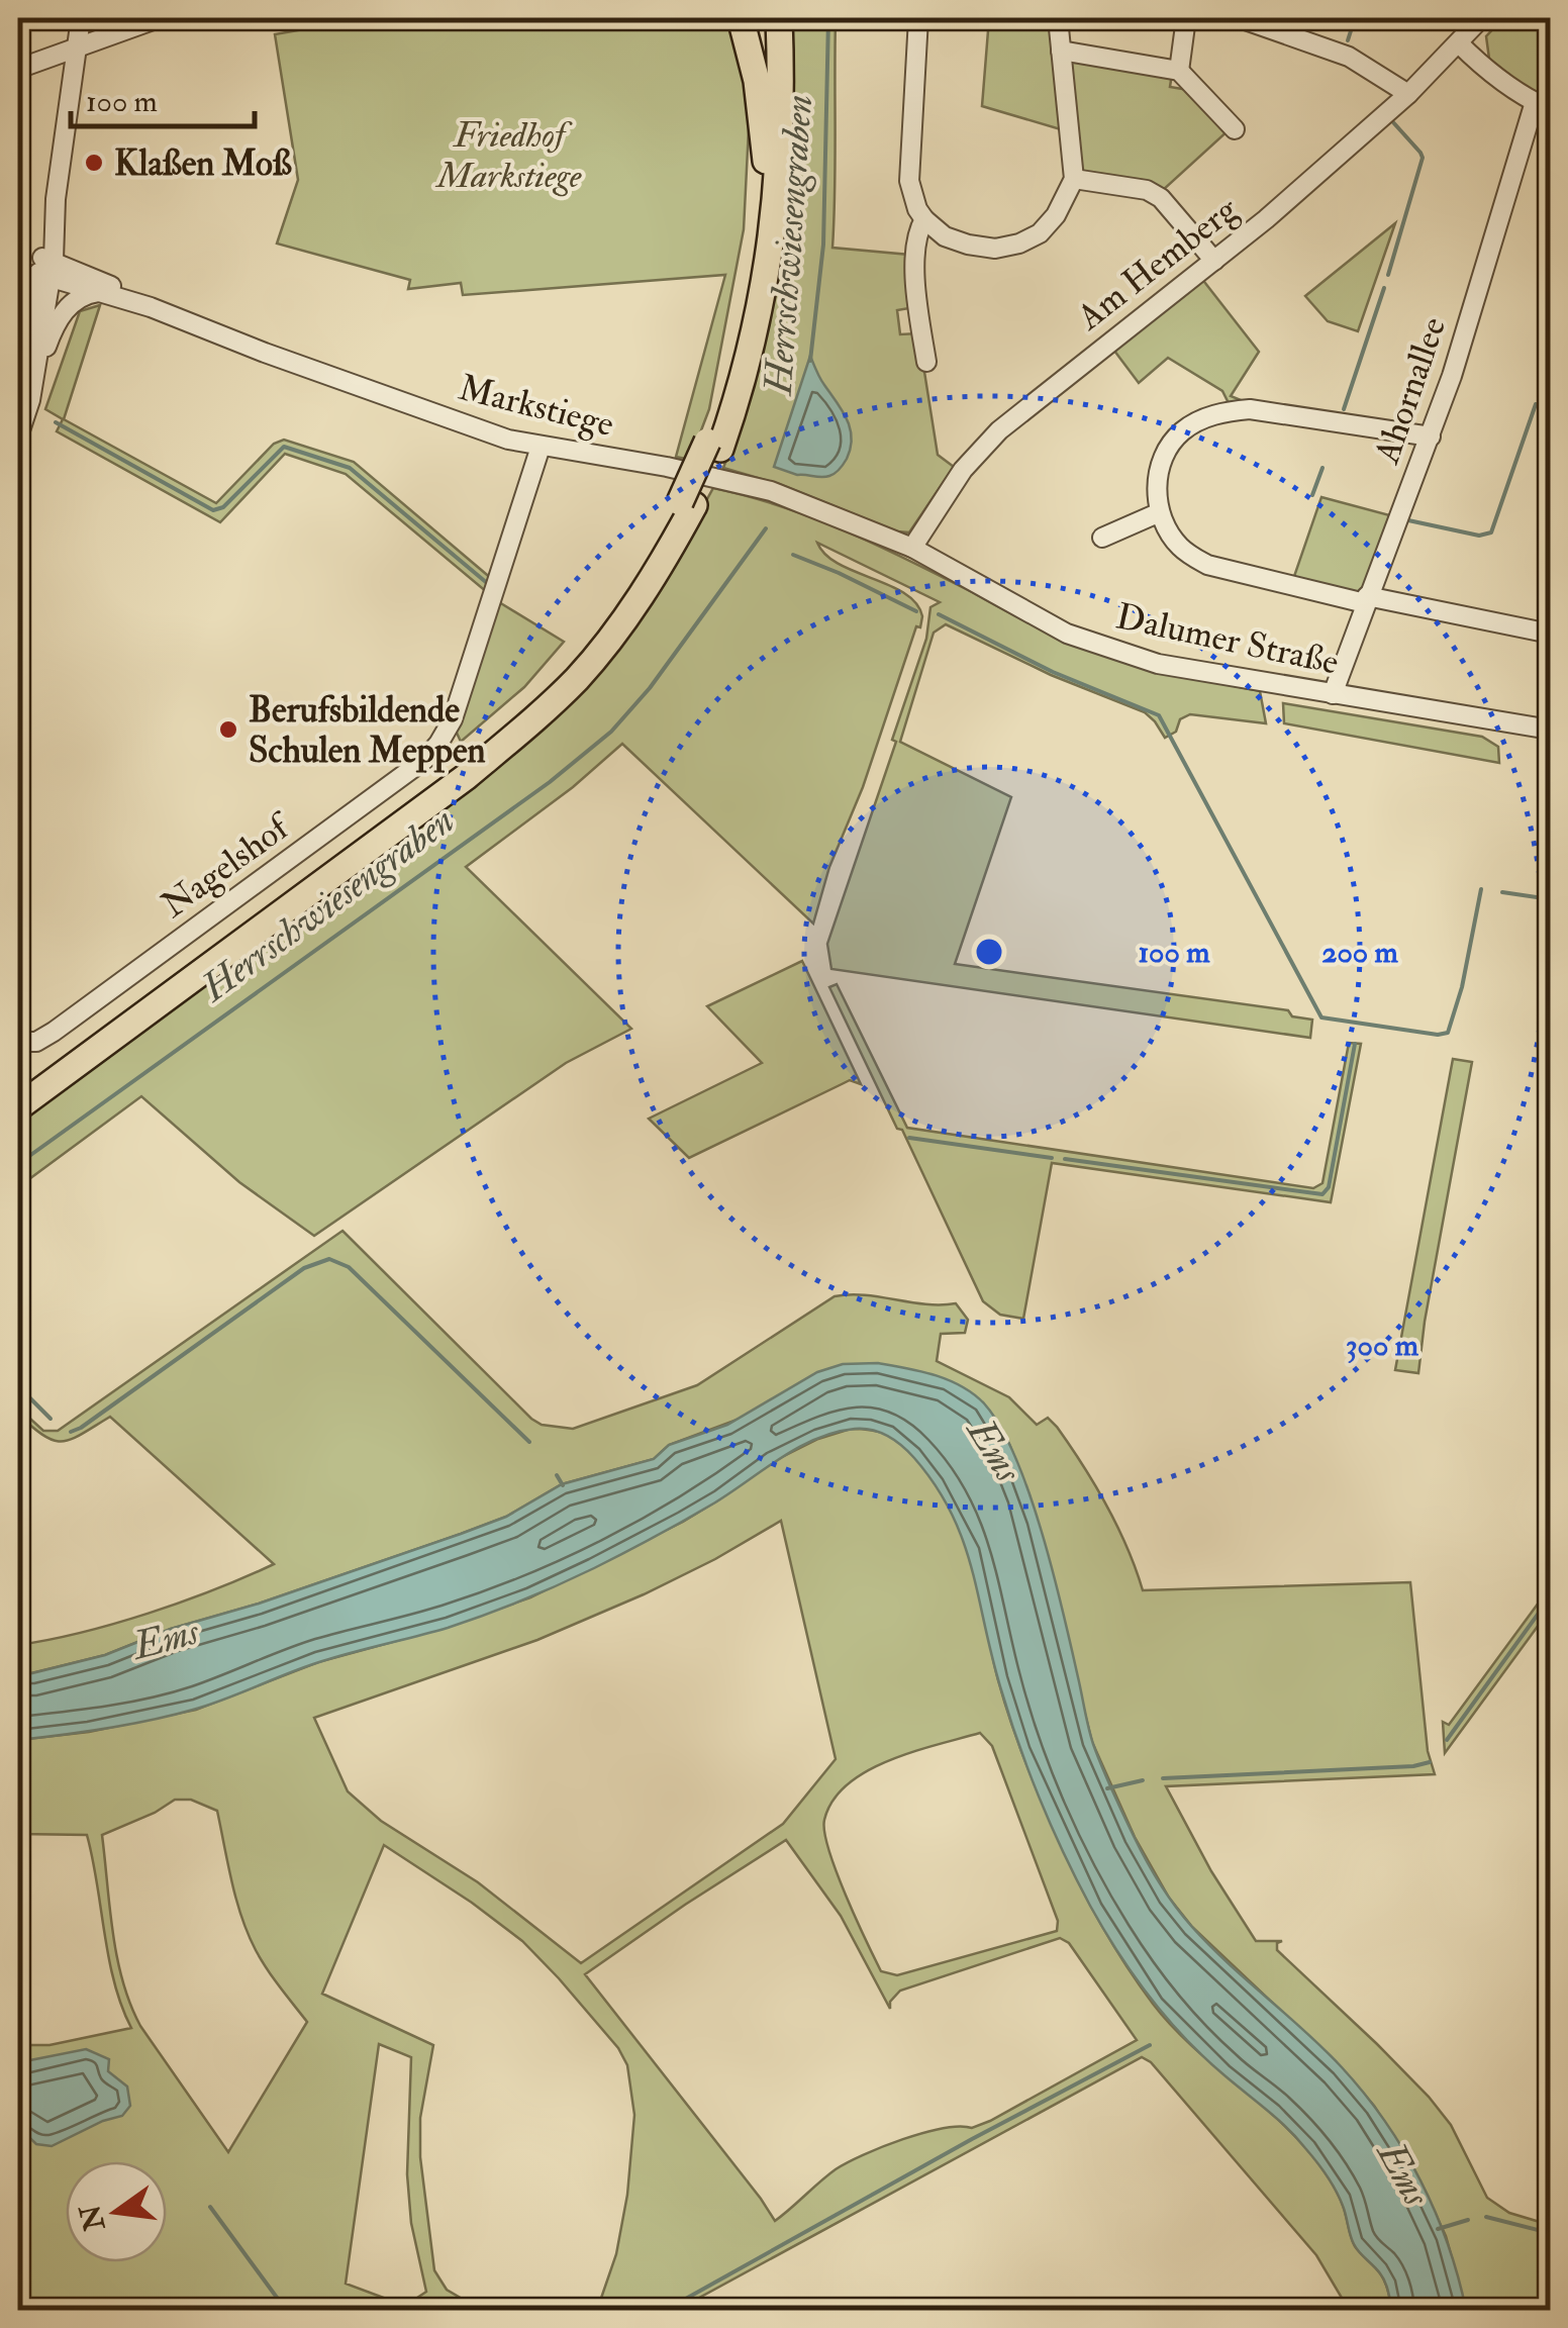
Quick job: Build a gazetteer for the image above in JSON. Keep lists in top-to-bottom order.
{
  "streets": {
    "street": [
      "Am Hemberg",
      "Ahornallee",
      "Markstiege",
      "Dalumer Straße",
      "Nagelshof"
    ]
  },
  "crossings": [
    ["Am Hemberg", "Markstiege"],
    ["Am Hemberg", "Dalumer Straße"],
    ["Ahornallee", "Dalumer Straße"],
    ["Markstiege", "Dalumer Straße"],
    ["Markstiege", "Nagelshof"]
  ],
  "water": ["Herrschwiesengraben", "Ems"],
  "parks": ["Friedhof Markstiege"],
  "places": ["Klaßen Moß", "Berufsbildende Schulen Meppen"],
  "scale_bar": "100 m",
  "north": "left",
  "rings": ["100 m", "200 m", "300 m"]
}
